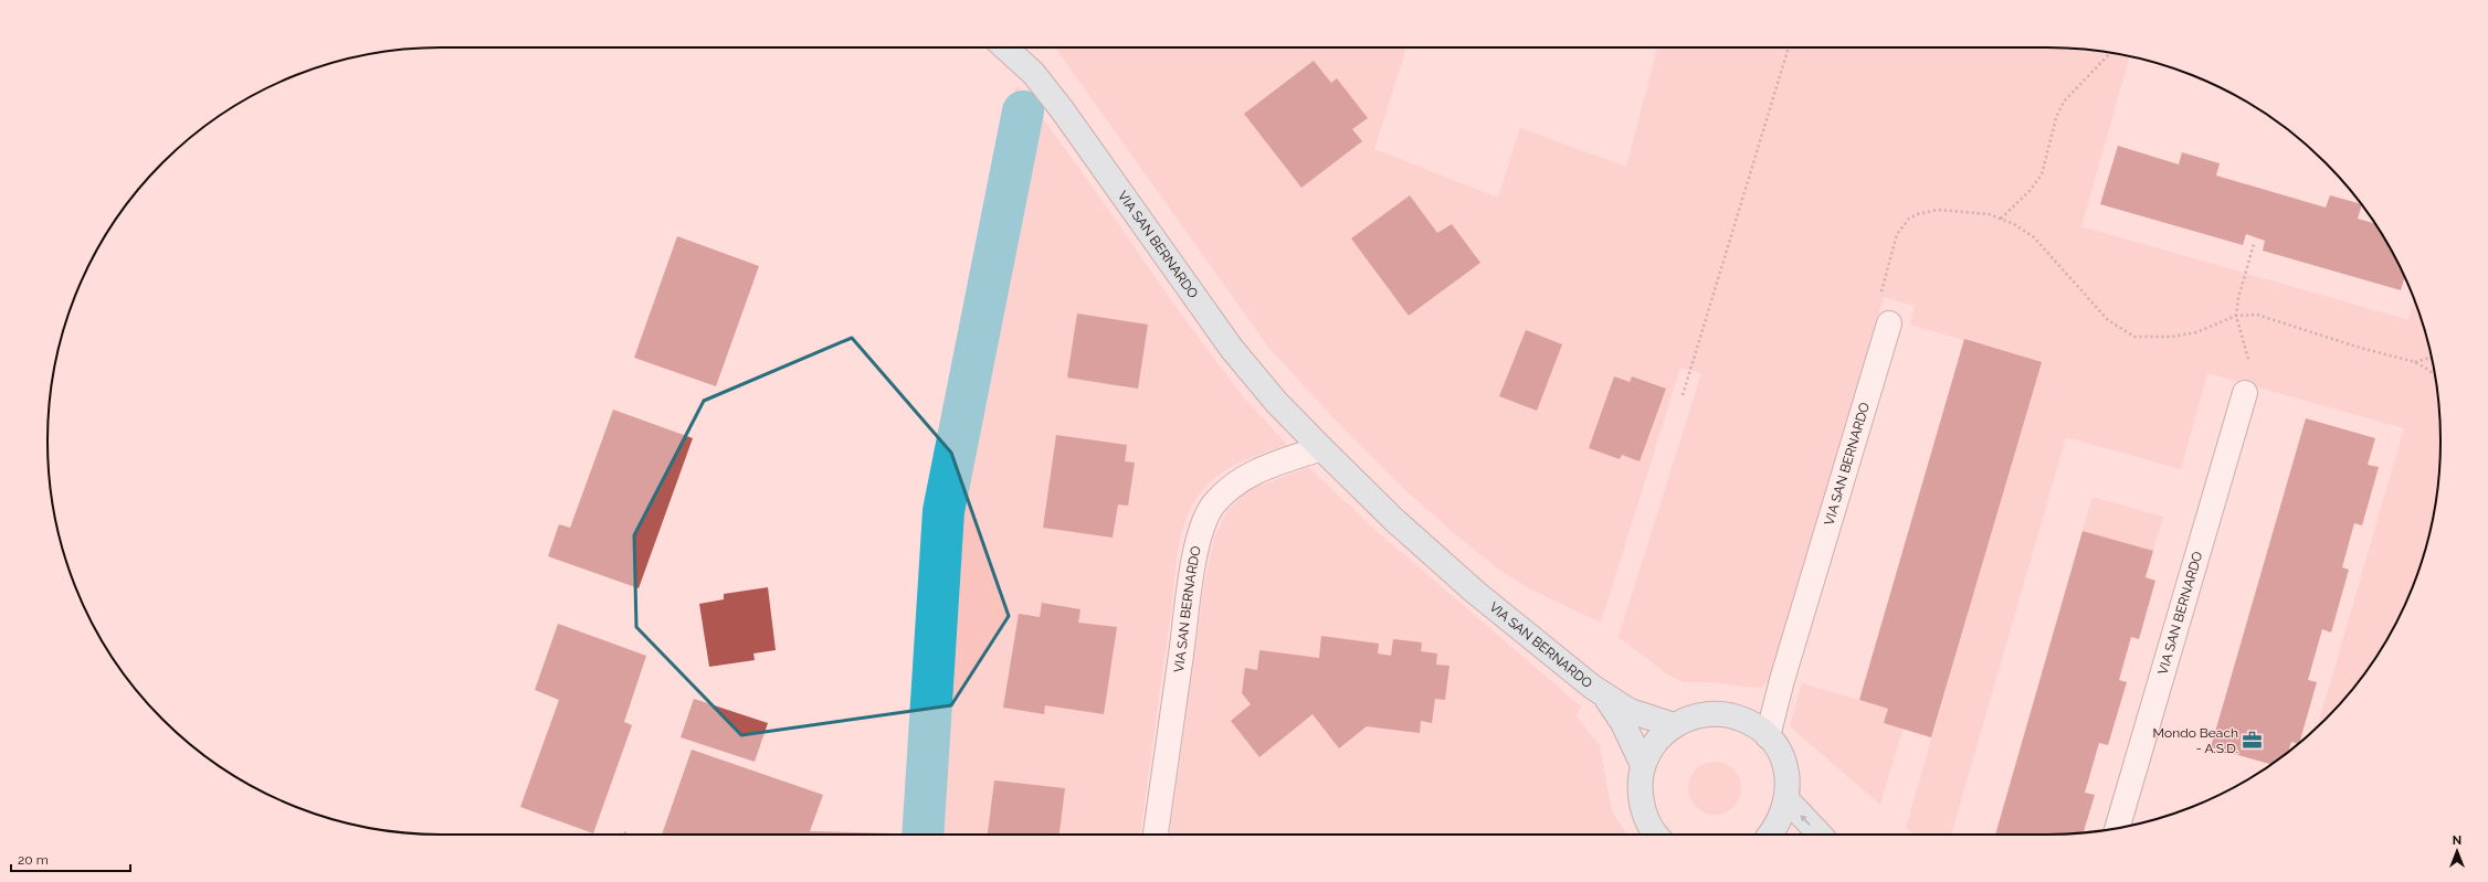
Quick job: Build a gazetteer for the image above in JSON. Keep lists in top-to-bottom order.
{
  "streets": {
    "street": ["VIA SAN BERNARDO"]
  },
  "places": {
    "office": ["Mondo Beach - A.S.D."]
  },
  "scale_bar": "20 m",
  "north": "top"
}
